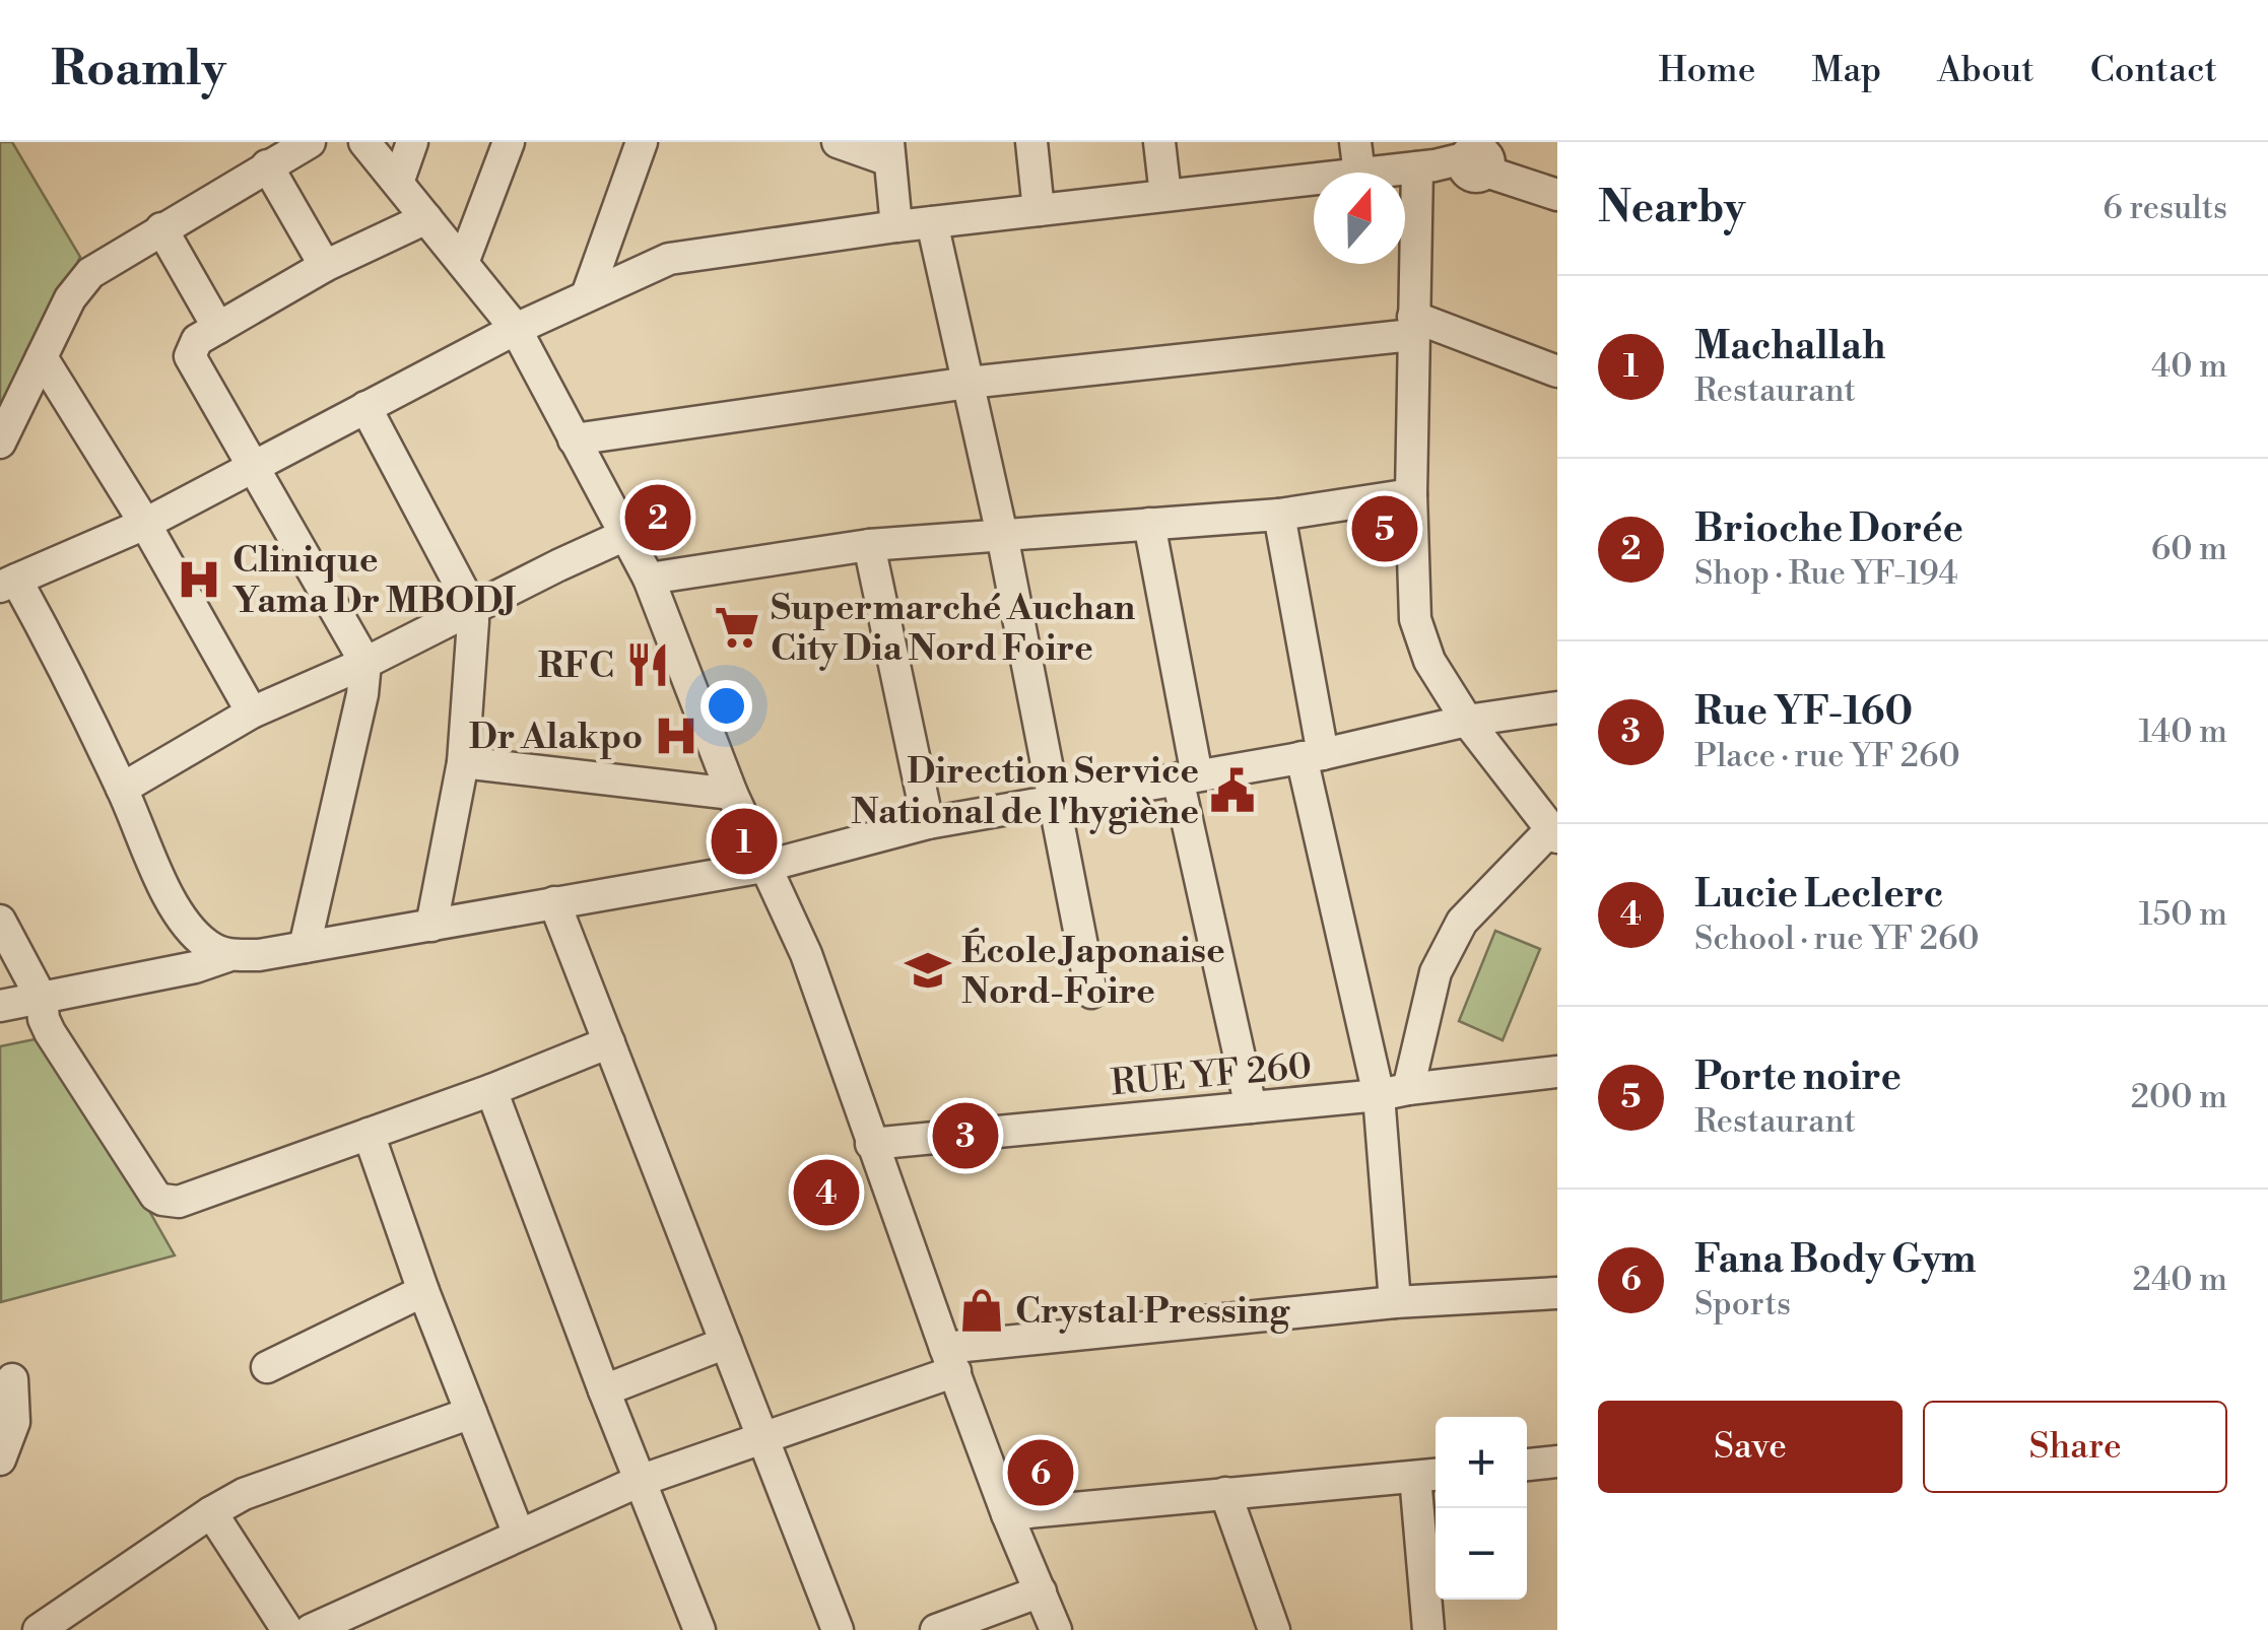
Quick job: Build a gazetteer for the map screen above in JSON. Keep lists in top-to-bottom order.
{
  "streets": {
    "street": ["RUE YF 260"]
  },
  "places": {
    "hospital": ["Clinique Yama Dr MBODJ", "Dr Alakpo"],
    "supermarket": ["Supermarché Auchan City Dia Nord Foire"],
    "restaurant": ["RFC"],
    "public building": ["Direction Service National de l'hygiène"],
    "school or university": ["École Japonaise Nord-Foire"],
    "shop": ["Crystal Pressing"]
  },
  "north": "top",
  "page": {
    "header": "Roamly",
    "nav": [
      "Home",
      "Map",
      "About",
      "Contact"
    ],
    "heading": ["Nearby", "6 results"],
    "list": [
      {
        "mark": "1",
        "name": "Machallah",
        "note": "Restaurant",
        "value": "40 m"
      },
      {
        "mark": "2",
        "name": "Brioche Dorée",
        "note": "Shop · Rue YF-194",
        "value": "60 m"
      },
      {
        "mark": "3",
        "name": "Rue YF-160",
        "note": "Place · rue YF 260",
        "value": "140 m"
      },
      {
        "mark": "4",
        "name": "Lucie Leclerc",
        "note": "School · rue YF 260",
        "value": "150 m"
      },
      {
        "mark": "5",
        "name": "Porte noire",
        "note": "Restaurant",
        "value": "200 m"
      },
      {
        "mark": "6",
        "name": "Fana Body Gym",
        "note": "Sports",
        "value": "240 m"
      }
    ],
    "pins": [
      "2",
      "5",
      "1",
      "3",
      "4",
      "6"
    ],
    "buttons": ["Save", "Share"],
    "map_buttons": ["+", "−"]
  }
}
